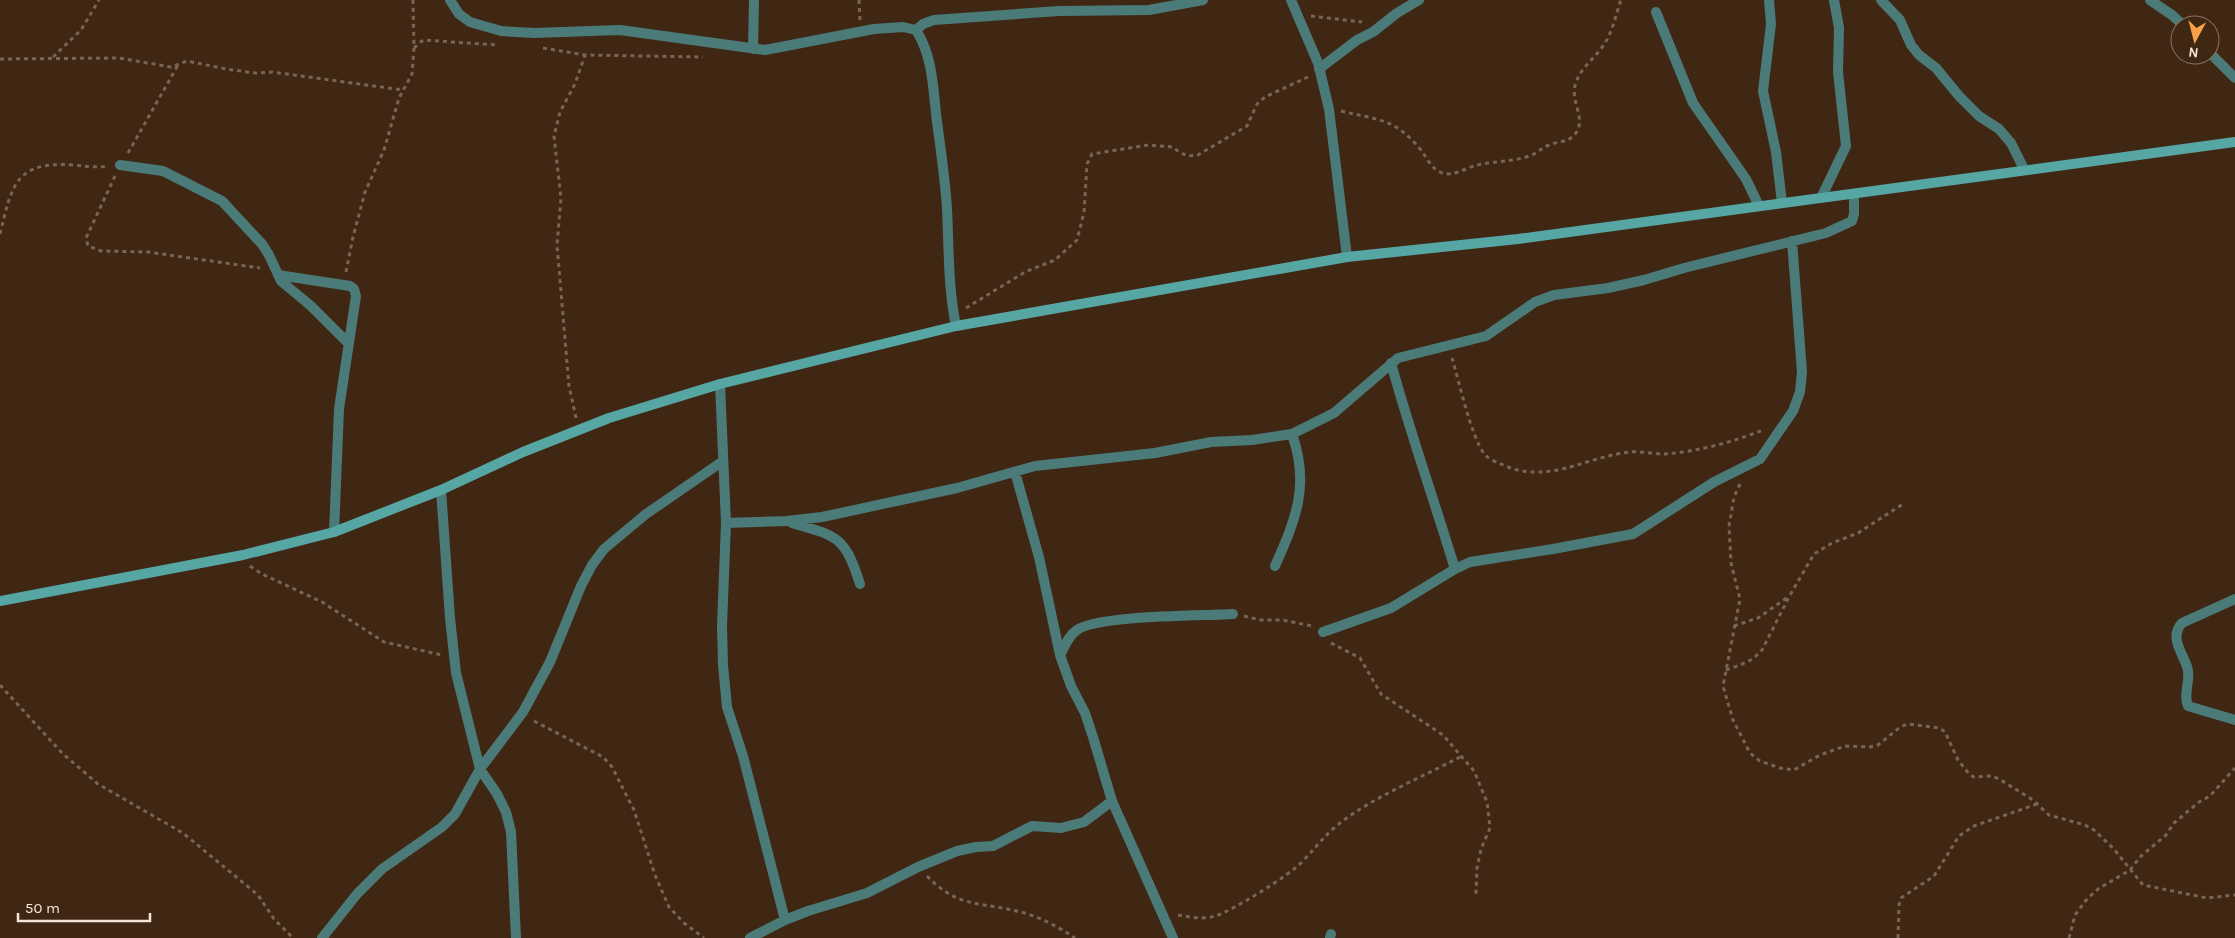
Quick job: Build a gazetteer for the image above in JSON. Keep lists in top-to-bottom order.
{
  "scale_bar": "50 m",
  "north": "bottom"
}
